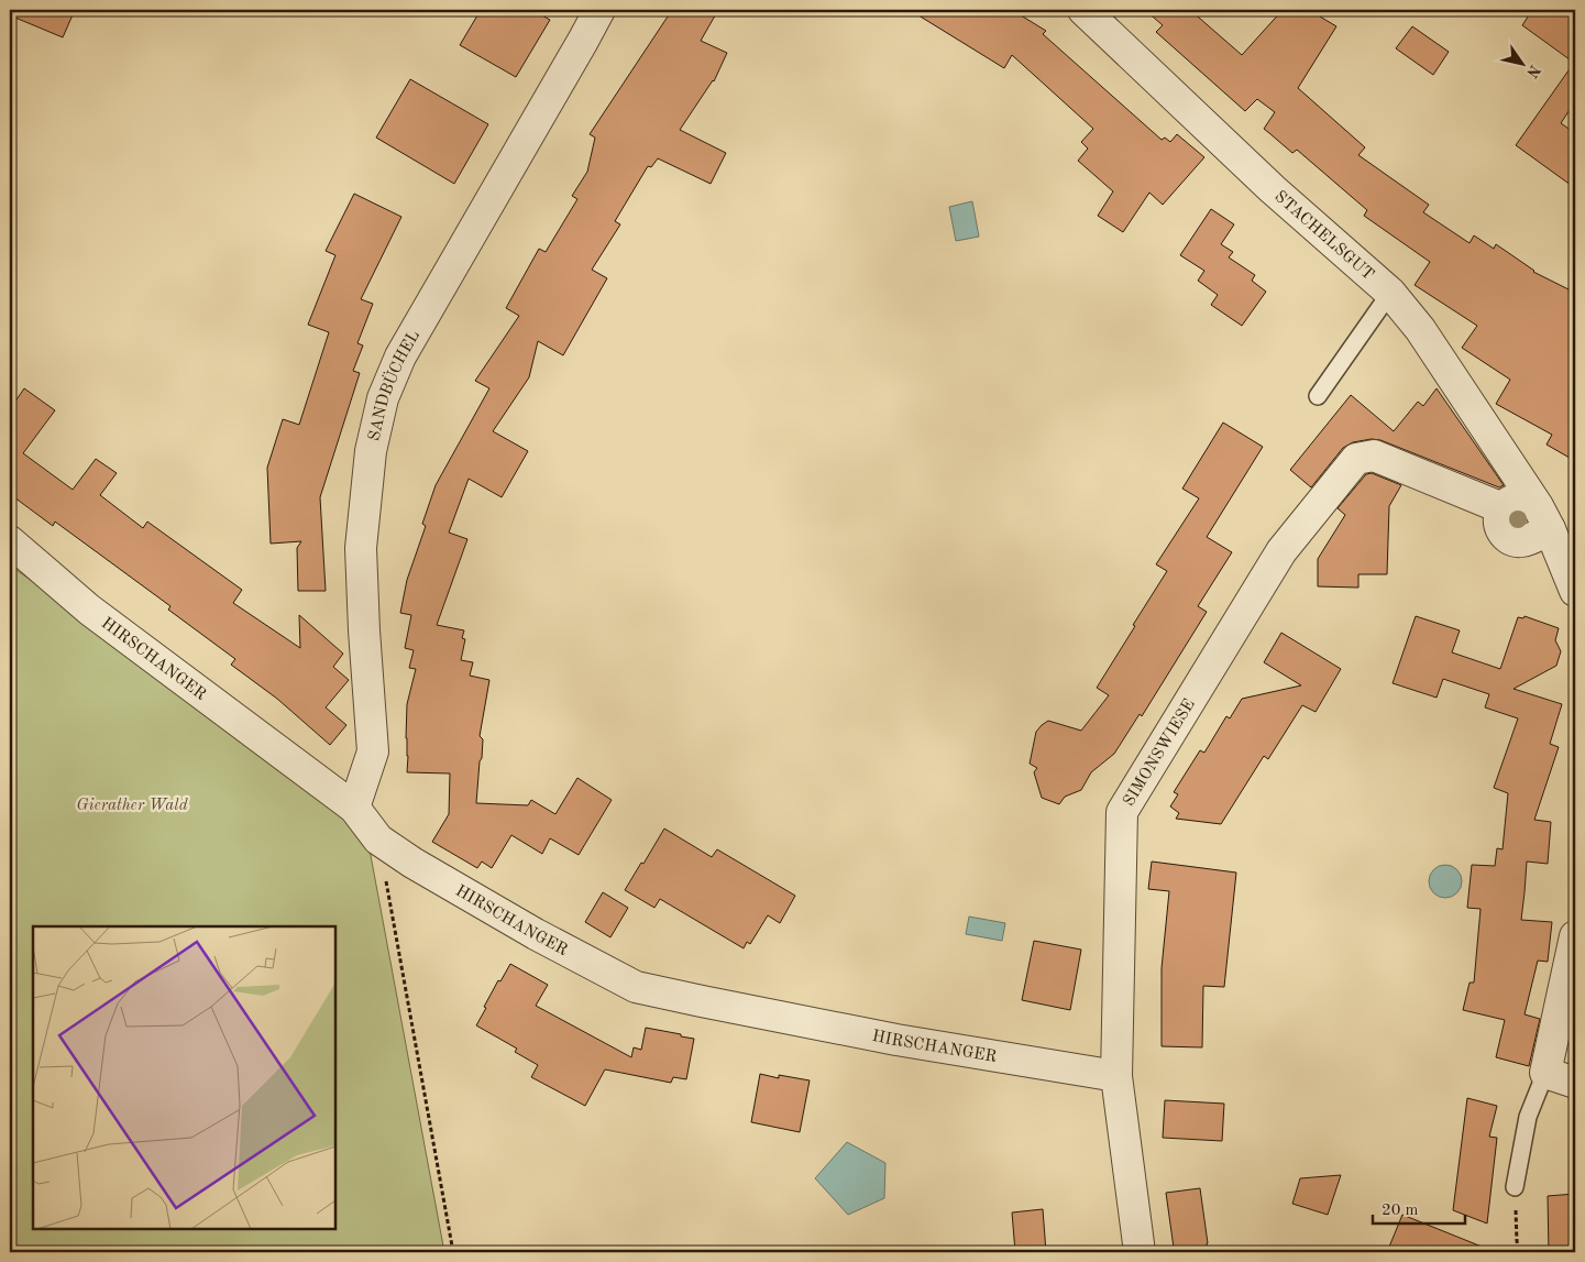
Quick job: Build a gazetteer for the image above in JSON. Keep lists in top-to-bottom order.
{
  "streets": {
    "street": [
      "STACHELSGUT",
      "SANDBÜCHEL",
      "HIRSCHANGER",
      "SIMONSWIESE"
    ]
  },
  "crossings": [
    ["STACHELSGUT", "SIMONSWIESE"],
    ["SANDBÜCHEL", "HIRSCHANGER"],
    ["HIRSCHANGER", "SIMONSWIESE"]
  ],
  "parks": ["Gierather Wald"],
  "scale_bar": "20 m",
  "north": "bottom right"
}
